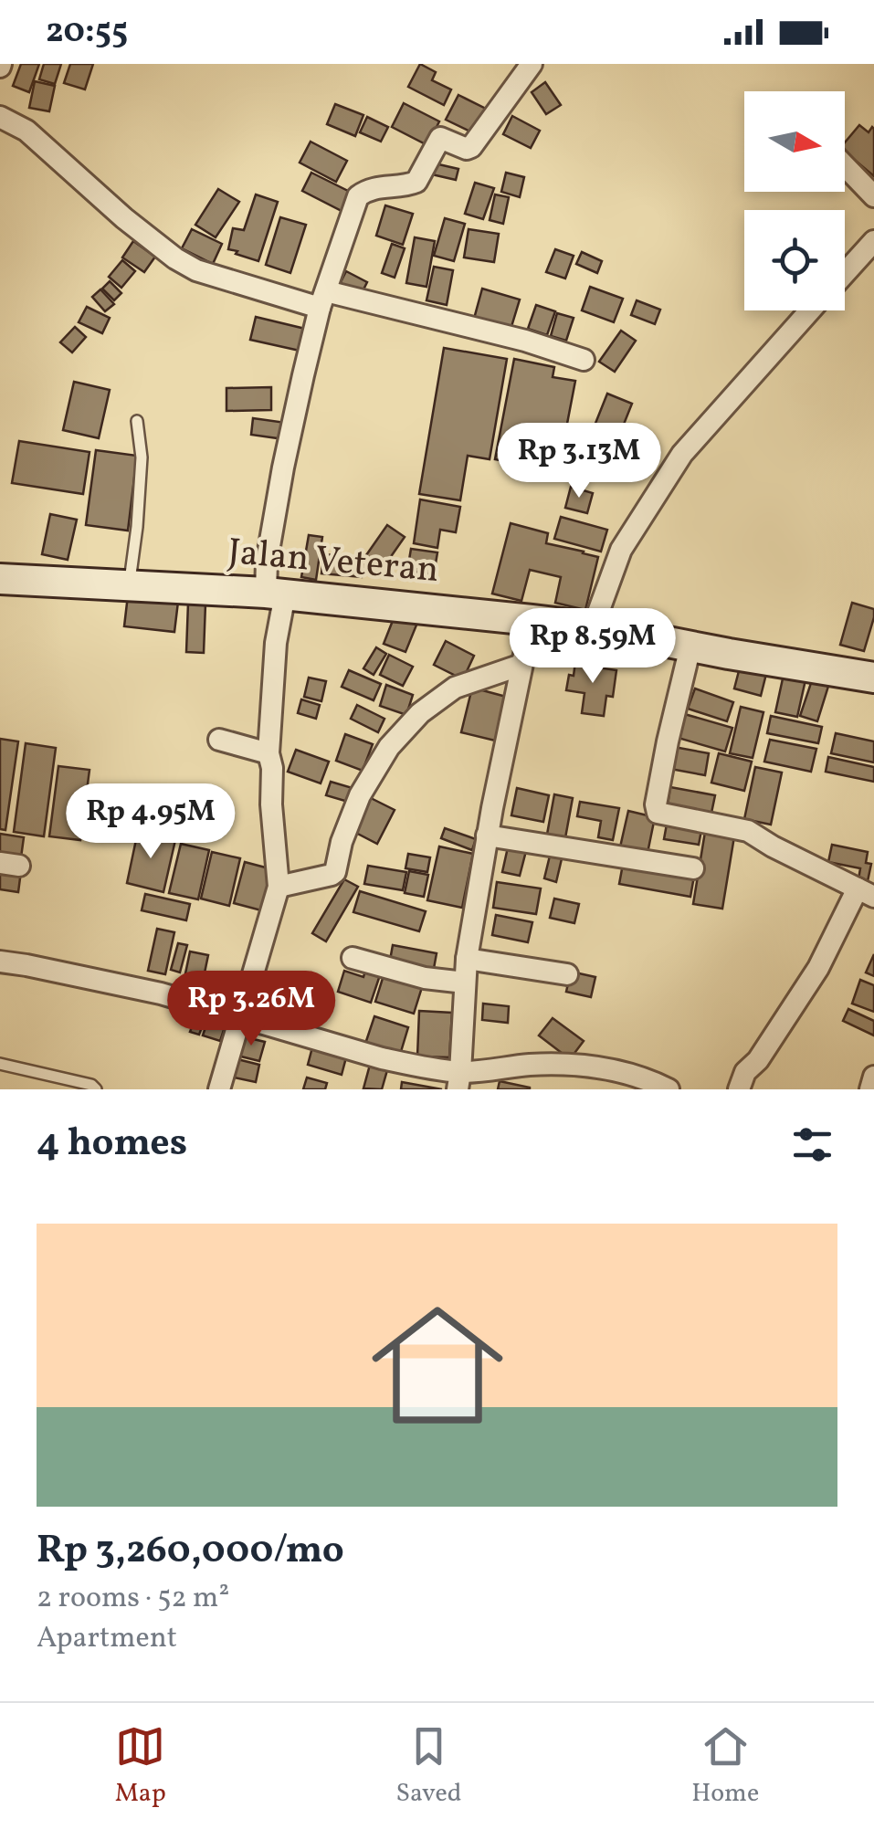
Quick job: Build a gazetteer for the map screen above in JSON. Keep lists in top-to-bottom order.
{
  "streets": {
    "main road": ["Jalan Veteran"]
  },
  "north": "right",
  "page": {
    "status": "20:55",
    "price": [
      "Rp 3.13M",
      "Rp 8.59M",
      "Rp 4.95M",
      "Rp 3.26M"
    ],
    "heading": "4 homes",
    "list": [
      {
        "name": "Rp 3,260,000/mo",
        "note": "2 rooms · 52 m² · Apartment"
      }
    ],
    "tabs": ["Map", "Saved", "Home"]
  }
}
